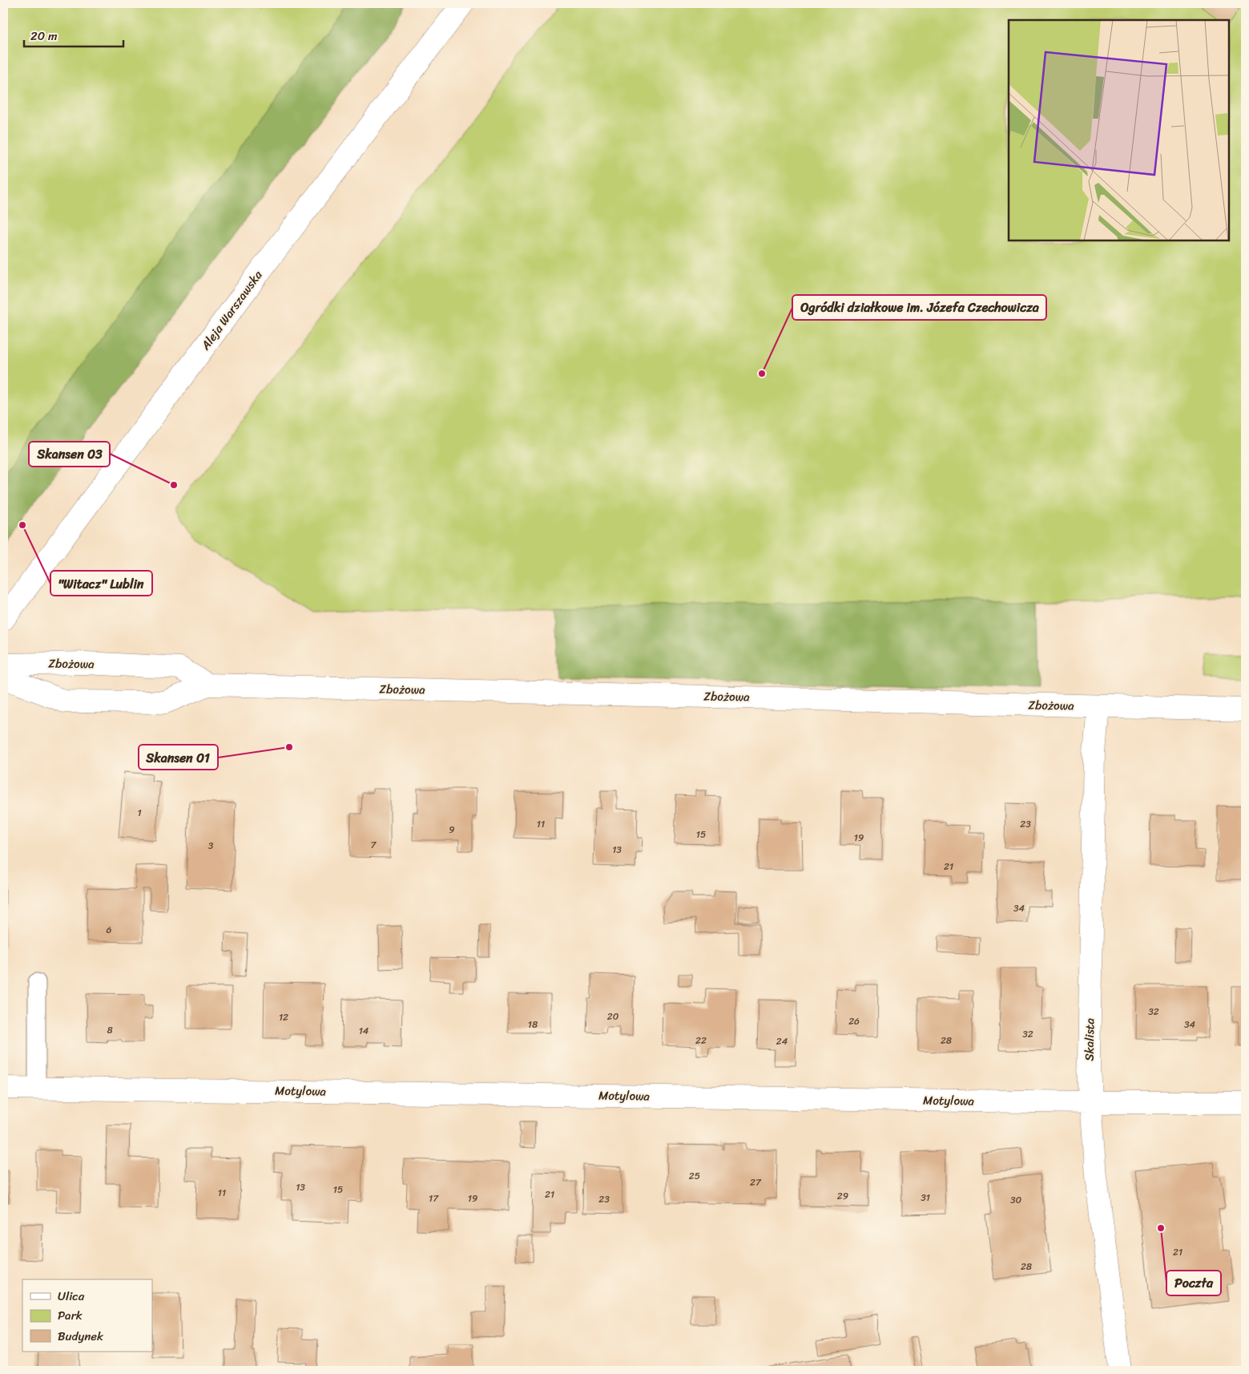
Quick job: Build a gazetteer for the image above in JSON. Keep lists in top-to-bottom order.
{
  "streets": {
    "street": [
      "Aleja Warszawska",
      "Zbożowa",
      "Skalista",
      "Motylowa"
    ]
  },
  "crossings": [
    ["Zbożowa", "Skalista"],
    ["Skalista", "Motylowa"]
  ],
  "places": [
    "Ogródki działkowe im. Józefa Czechowicza",
    "Skansen 03",
    "\"Witacz\" Lublin",
    "Skansen 01",
    "Poczta"
  ],
  "house_numbers": [
    "1",
    "11",
    "23",
    "9",
    "15",
    "19",
    "7",
    "3",
    "13",
    "21",
    "34",
    "6",
    "32",
    "20",
    "12",
    "26",
    "18",
    "34",
    "8",
    "14",
    "32",
    "22",
    "28",
    "24",
    "25",
    "27",
    "13",
    "15",
    "11",
    "21",
    "29",
    "31",
    "17",
    "19",
    "23",
    "30",
    "21",
    "28"
  ],
  "legend": ["Ulica", "Park", "Budynek"],
  "scale_bar": "20 m"
}
